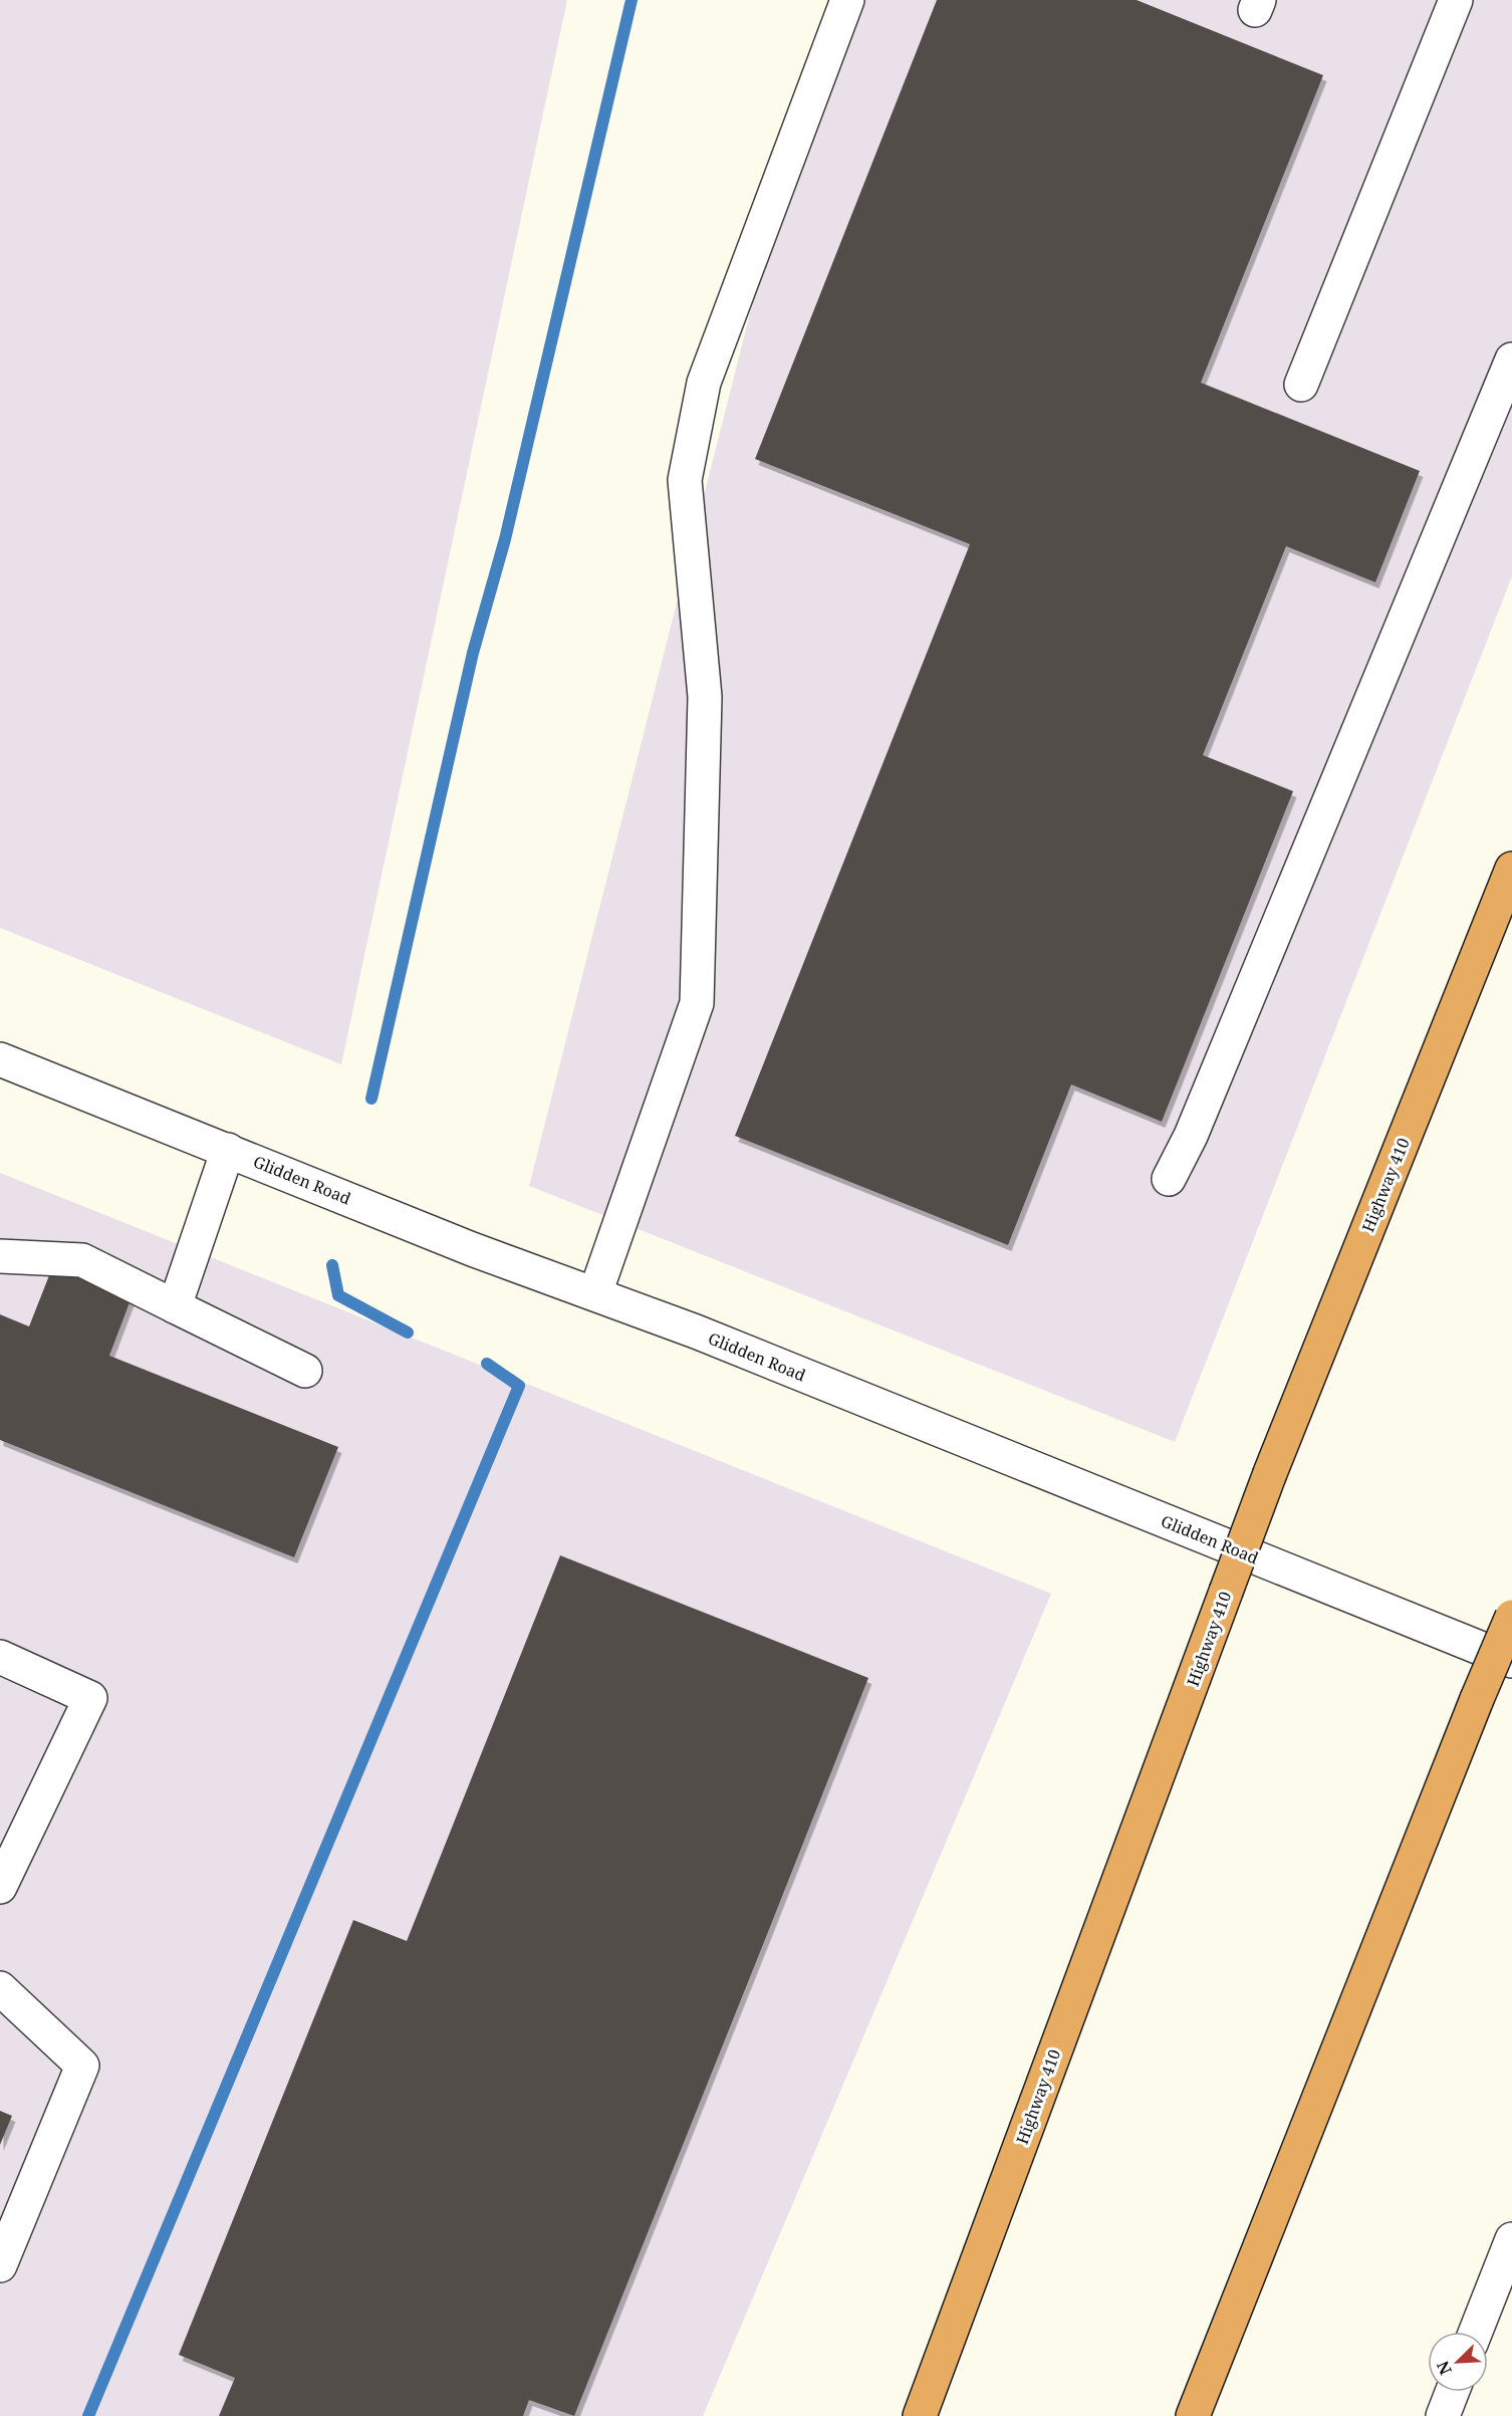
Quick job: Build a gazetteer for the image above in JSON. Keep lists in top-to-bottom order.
{
  "streets": {
    "highway": ["Highway 410"],
    "street": ["Glidden Road"]
  },
  "north": "bottom left"
}
